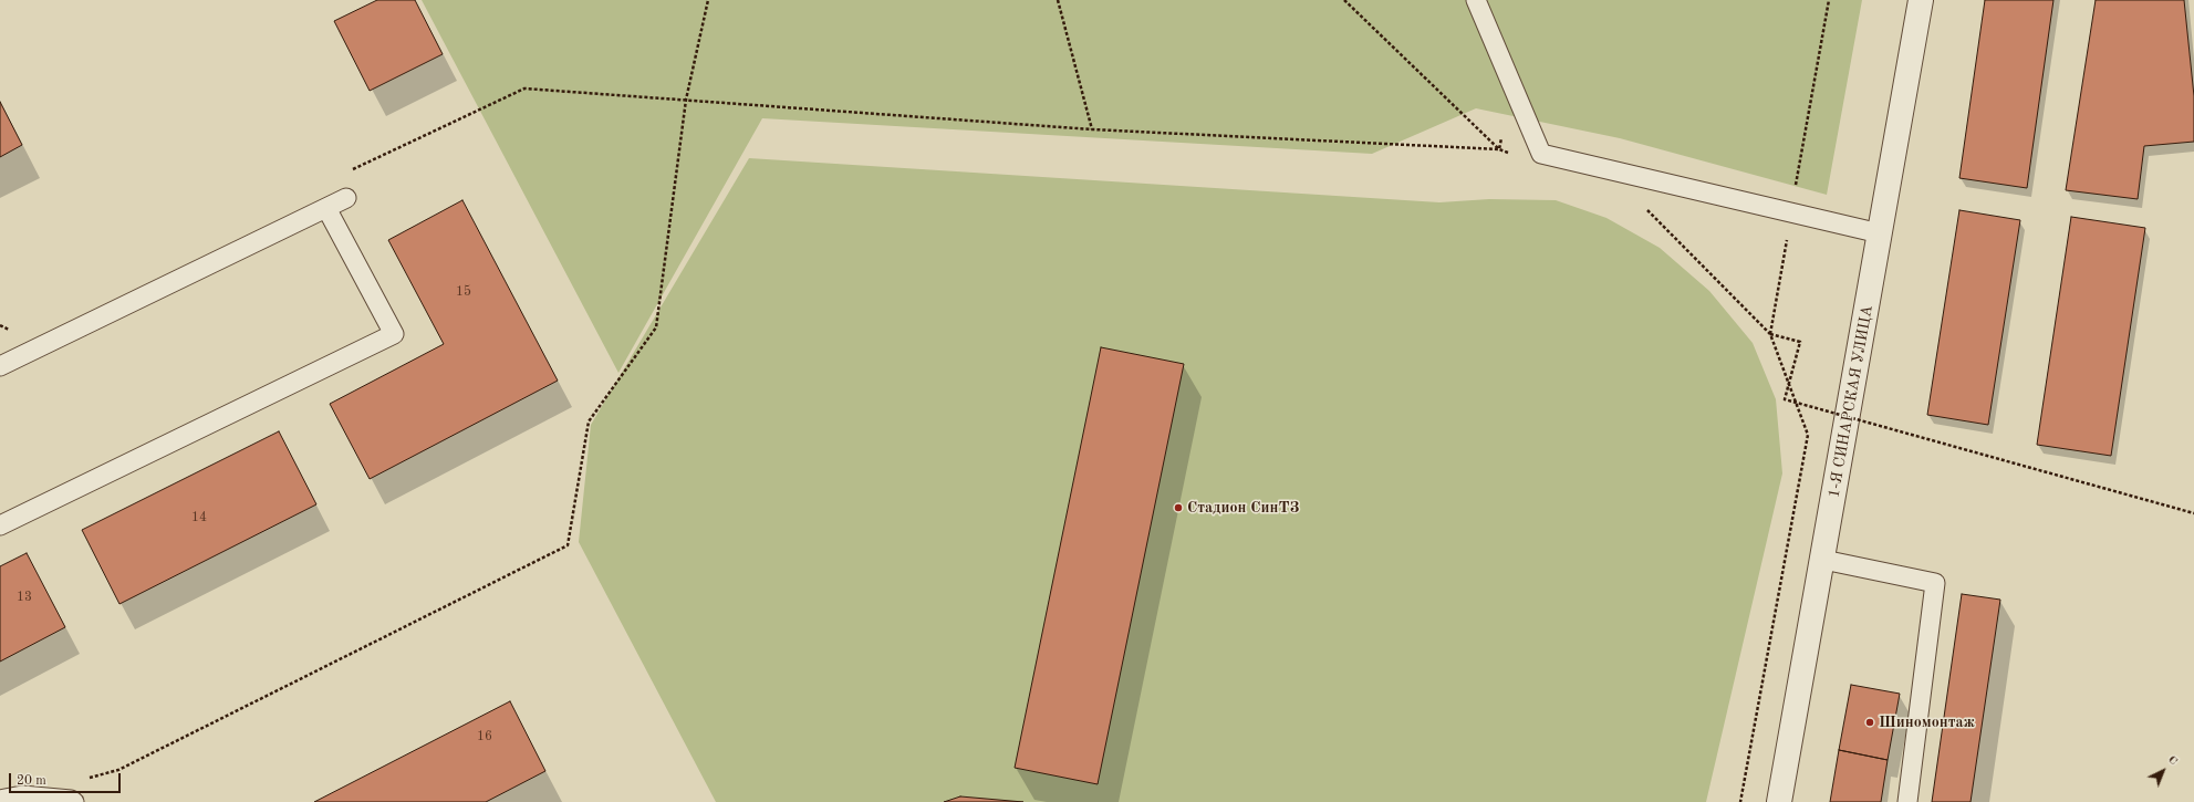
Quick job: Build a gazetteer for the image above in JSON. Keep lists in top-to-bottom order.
{
  "streets": {
    "street": ["1-Я СИНАРСКАЯ УЛИЦА"]
  },
  "places": ["Стадион СинТЗ", "Шиномонтаж"],
  "house_numbers": [
    "15",
    "14",
    "13",
    "16"
  ],
  "scale_bar": "20 m",
  "north": "top right"
}
